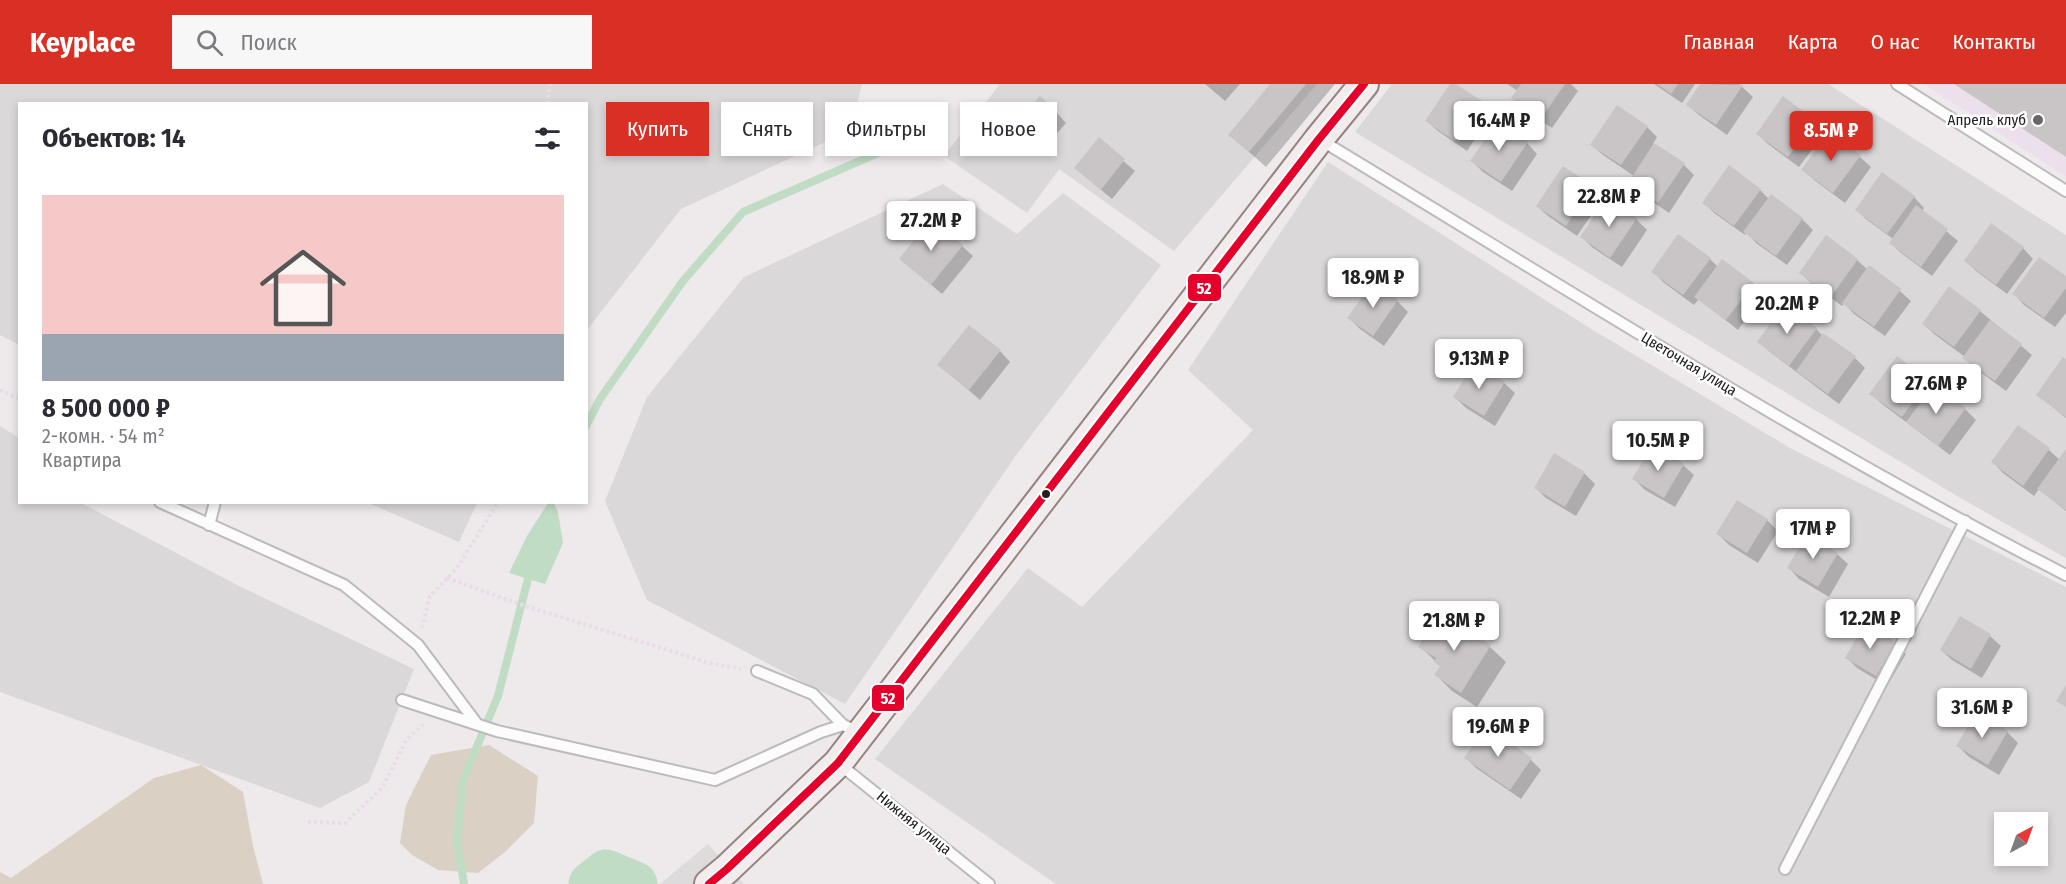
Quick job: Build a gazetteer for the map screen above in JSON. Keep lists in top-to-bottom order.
{
  "streets": {
    "lane": ["Цветочная улица", "Нижняя улица"]
  },
  "places": ["Апрель клуб"],
  "lines": ["transit line 52"],
  "north": "top right",
  "page": {
    "header": "Keyplace",
    "search": "Поиск",
    "nav": [
      "Главная",
      "Карта",
      "О нас",
      "Контакты"
    ],
    "price": [
      "16.4M ₽",
      "8.5M ₽",
      "22.8M ₽",
      "27.2M ₽",
      "18.9M ₽",
      "20.2M ₽",
      "9.13M ₽",
      "27.6M ₽",
      "10.5M ₽",
      "17M ₽",
      "12.2M ₽",
      "21.8M ₽",
      "31.6M ₽",
      "19.6M ₽"
    ],
    "chip": [
      "Купить",
      "Снять",
      "Фильтры",
      "Новое"
    ],
    "heading": "Объектов: 14",
    "list": [
      {
        "name": "8 500 000 ₽",
        "note": "2-комн. · 54 m² · Квартира"
      }
    ]
  }
}
